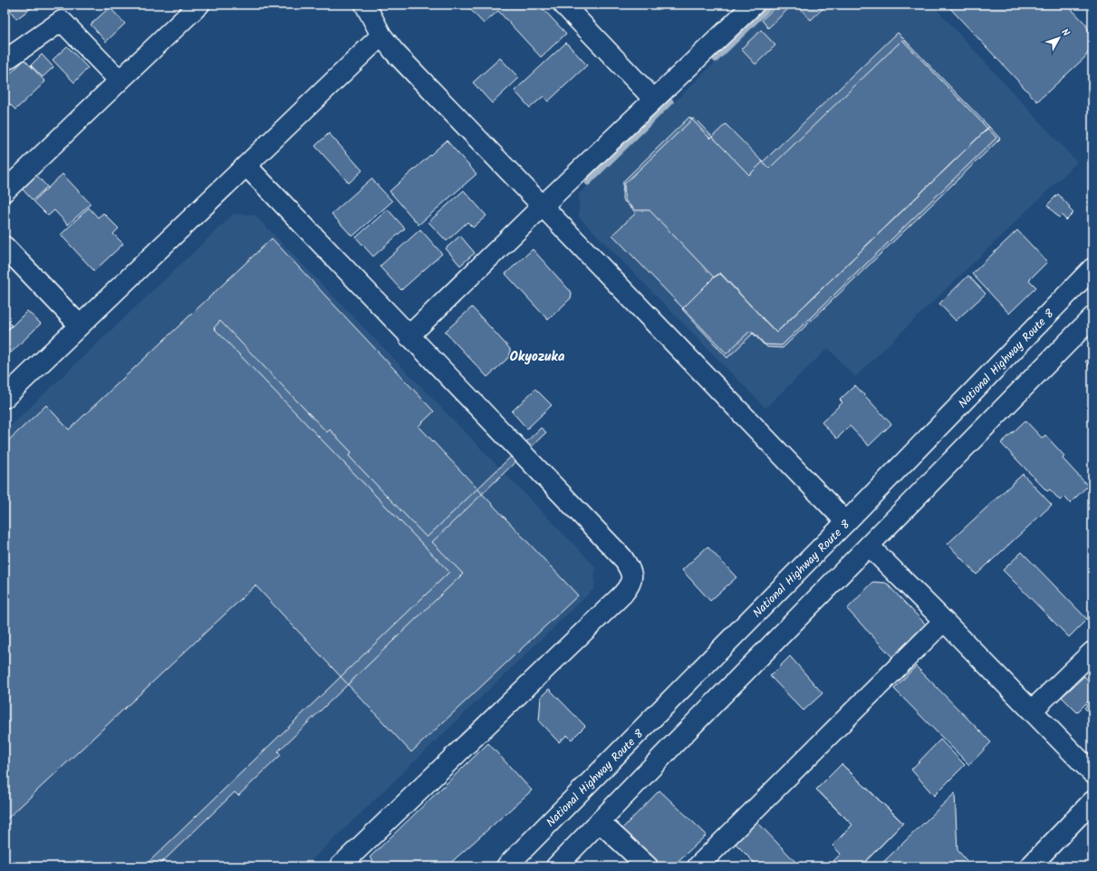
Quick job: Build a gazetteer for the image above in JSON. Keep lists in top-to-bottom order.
{
  "streets": {
    "main road": ["National Highway Route 8"]
  },
  "districts": ["Okyozuka"],
  "north": "top right"
}
